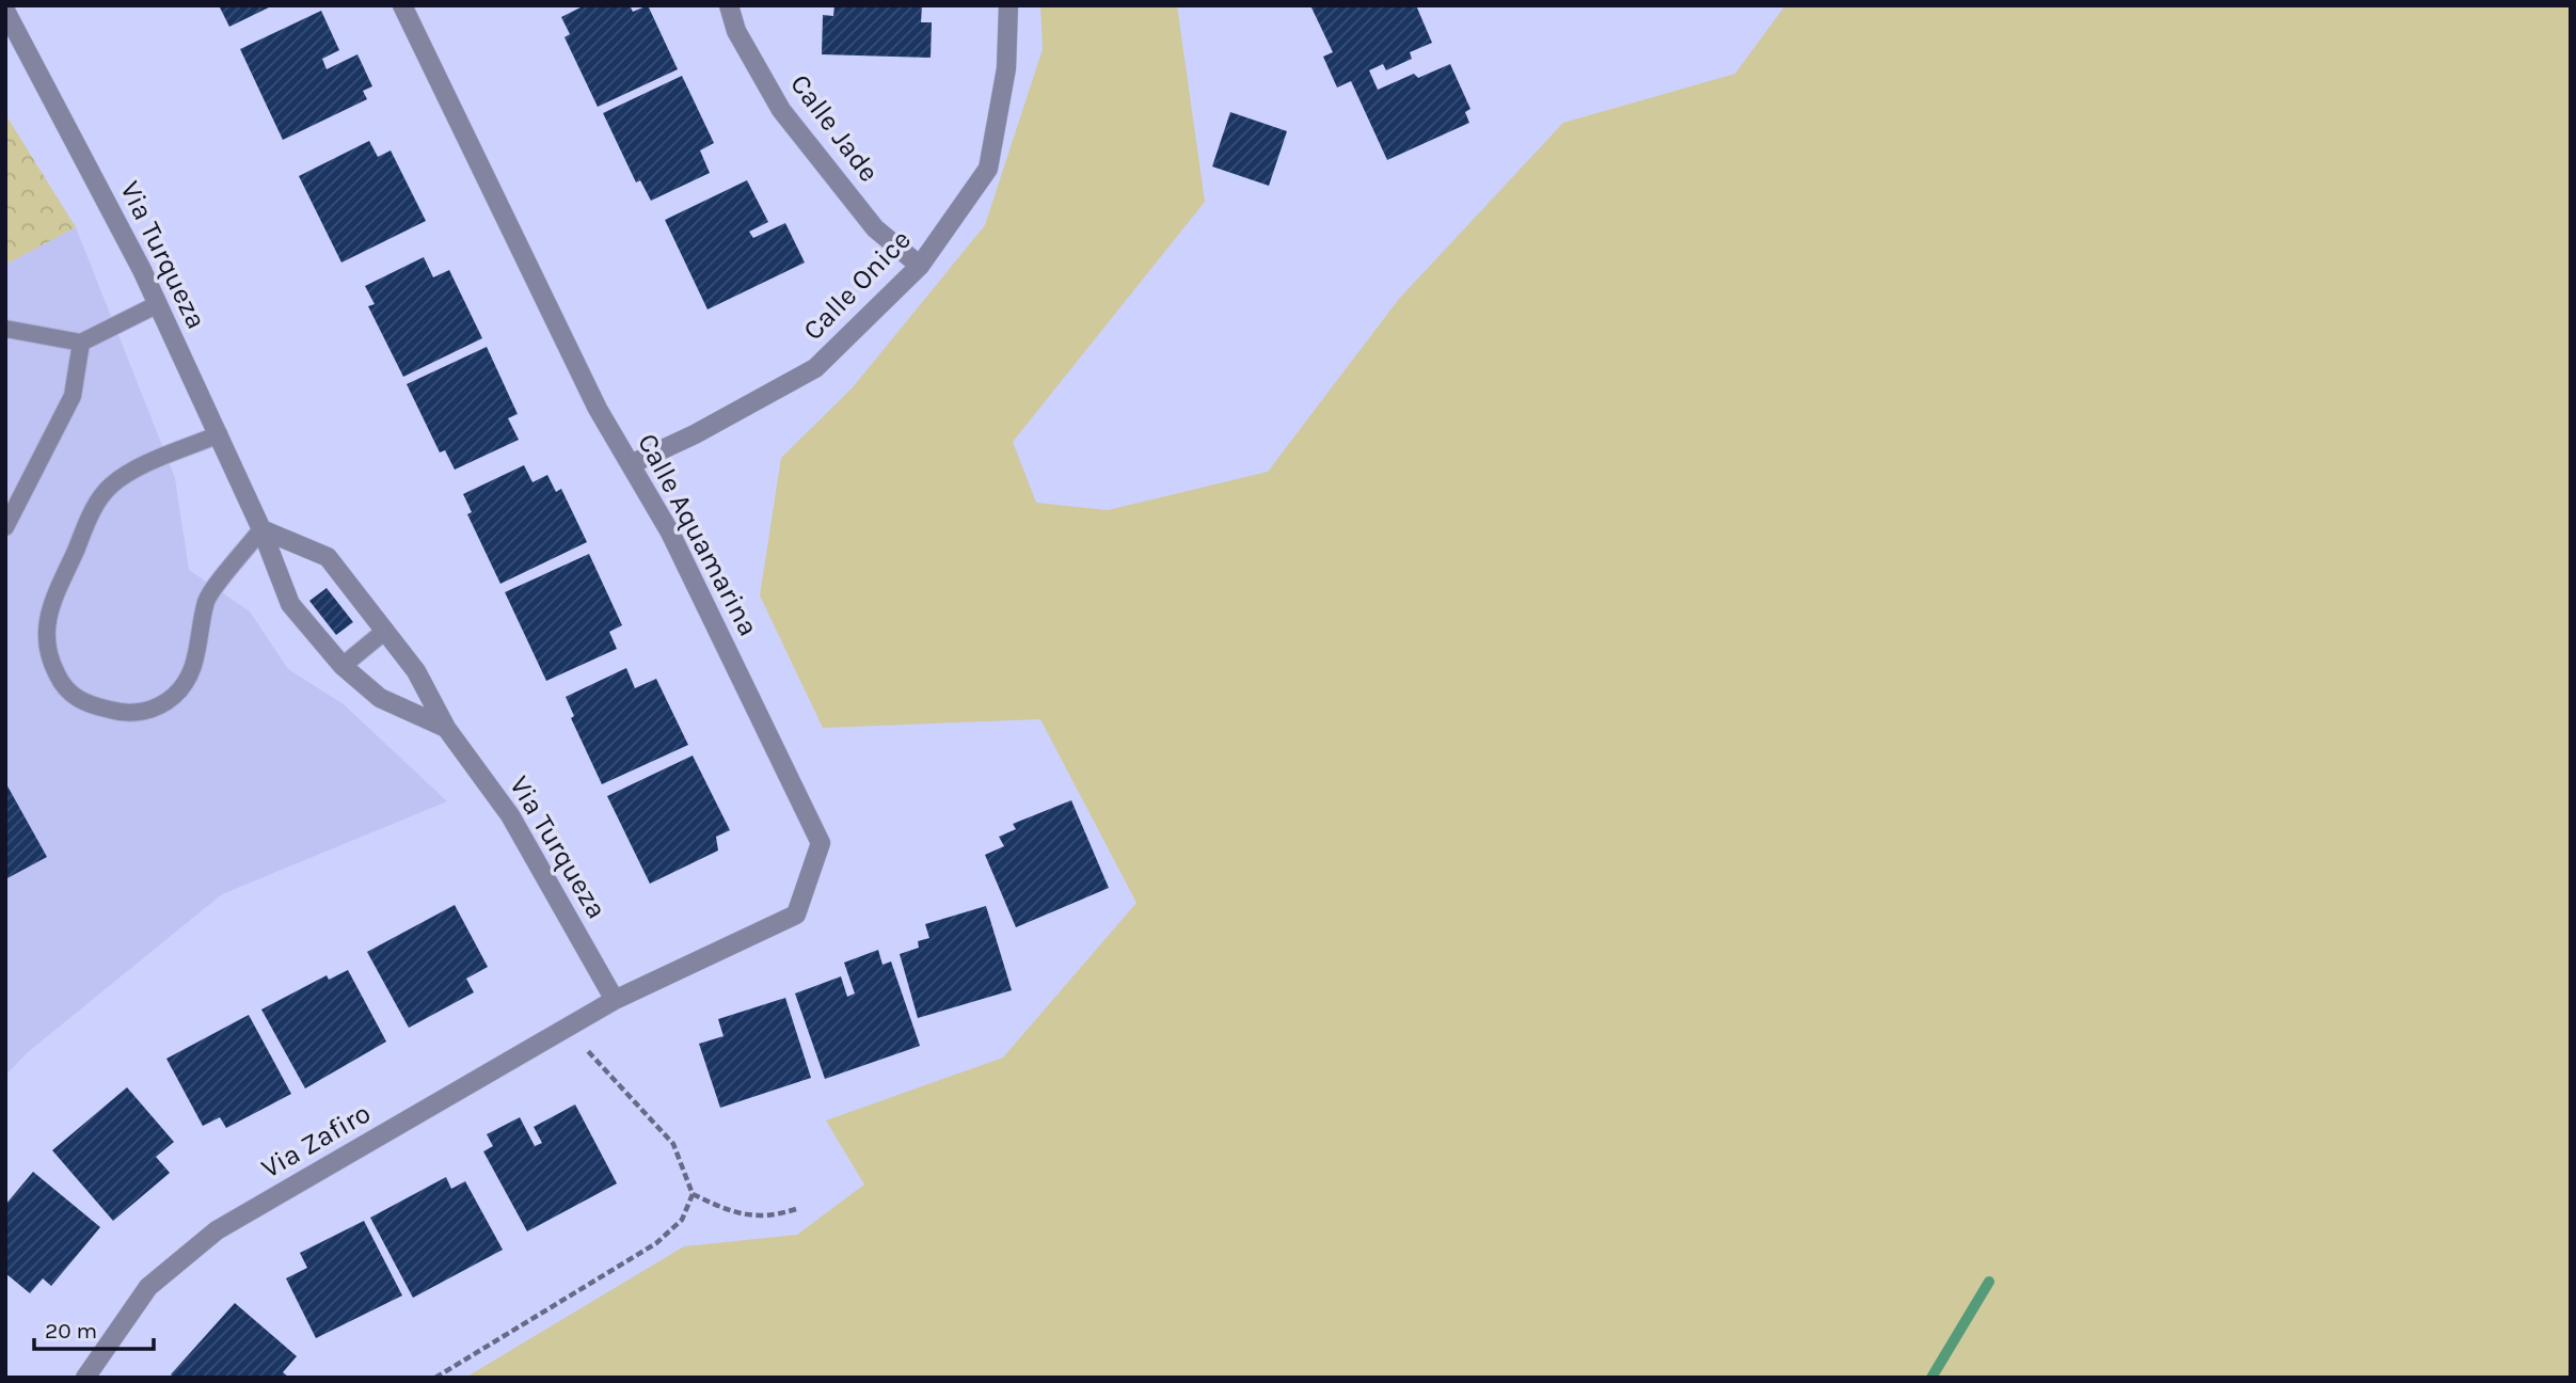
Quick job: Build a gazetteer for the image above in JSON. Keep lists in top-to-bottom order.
{
  "streets": {
    "street": [
      "Calle Jade",
      "Via Turqueza",
      "Calle Onice",
      "Calle Aquamarina",
      "Via Zafiro"
    ]
  },
  "crossings": [
    ["Calle Jade", "Calle Onice"],
    ["Via Turqueza", "Calle Aquamarina"],
    ["Via Turqueza", "Via Zafiro"],
    ["Calle Onice", "Calle Aquamarina"],
    ["Calle Aquamarina", "Via Zafiro"]
  ],
  "scale_bar": "20 m"
}
